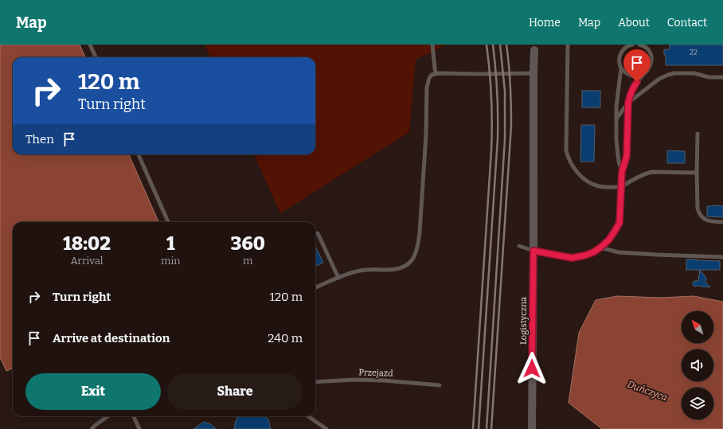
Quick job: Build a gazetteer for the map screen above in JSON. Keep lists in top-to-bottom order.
{
  "streets": {
    "street": ["Logistyczna"],
    "lane": ["Przejazd"]
  },
  "water": ["Duńczyca"],
  "house_numbers": ["22"],
  "north": "top left",
  "page": {
    "header": "Map",
    "nav": [
      "Home",
      "Map",
      "About",
      "Contact"
    ],
    "turn": ["120 m", "Turn right"],
    "then": "Then",
    "eta": [
      "18:02",
      "Arrival",
      "1",
      "min",
      "360",
      "m"
    ],
    "list": [
      {
        "name": "Turn right",
        "value": "120 m"
      },
      {
        "name": "Arrive at destination",
        "value": "240 m"
      }
    ],
    "buttons": ["Exit", "Share"]
  }
}
